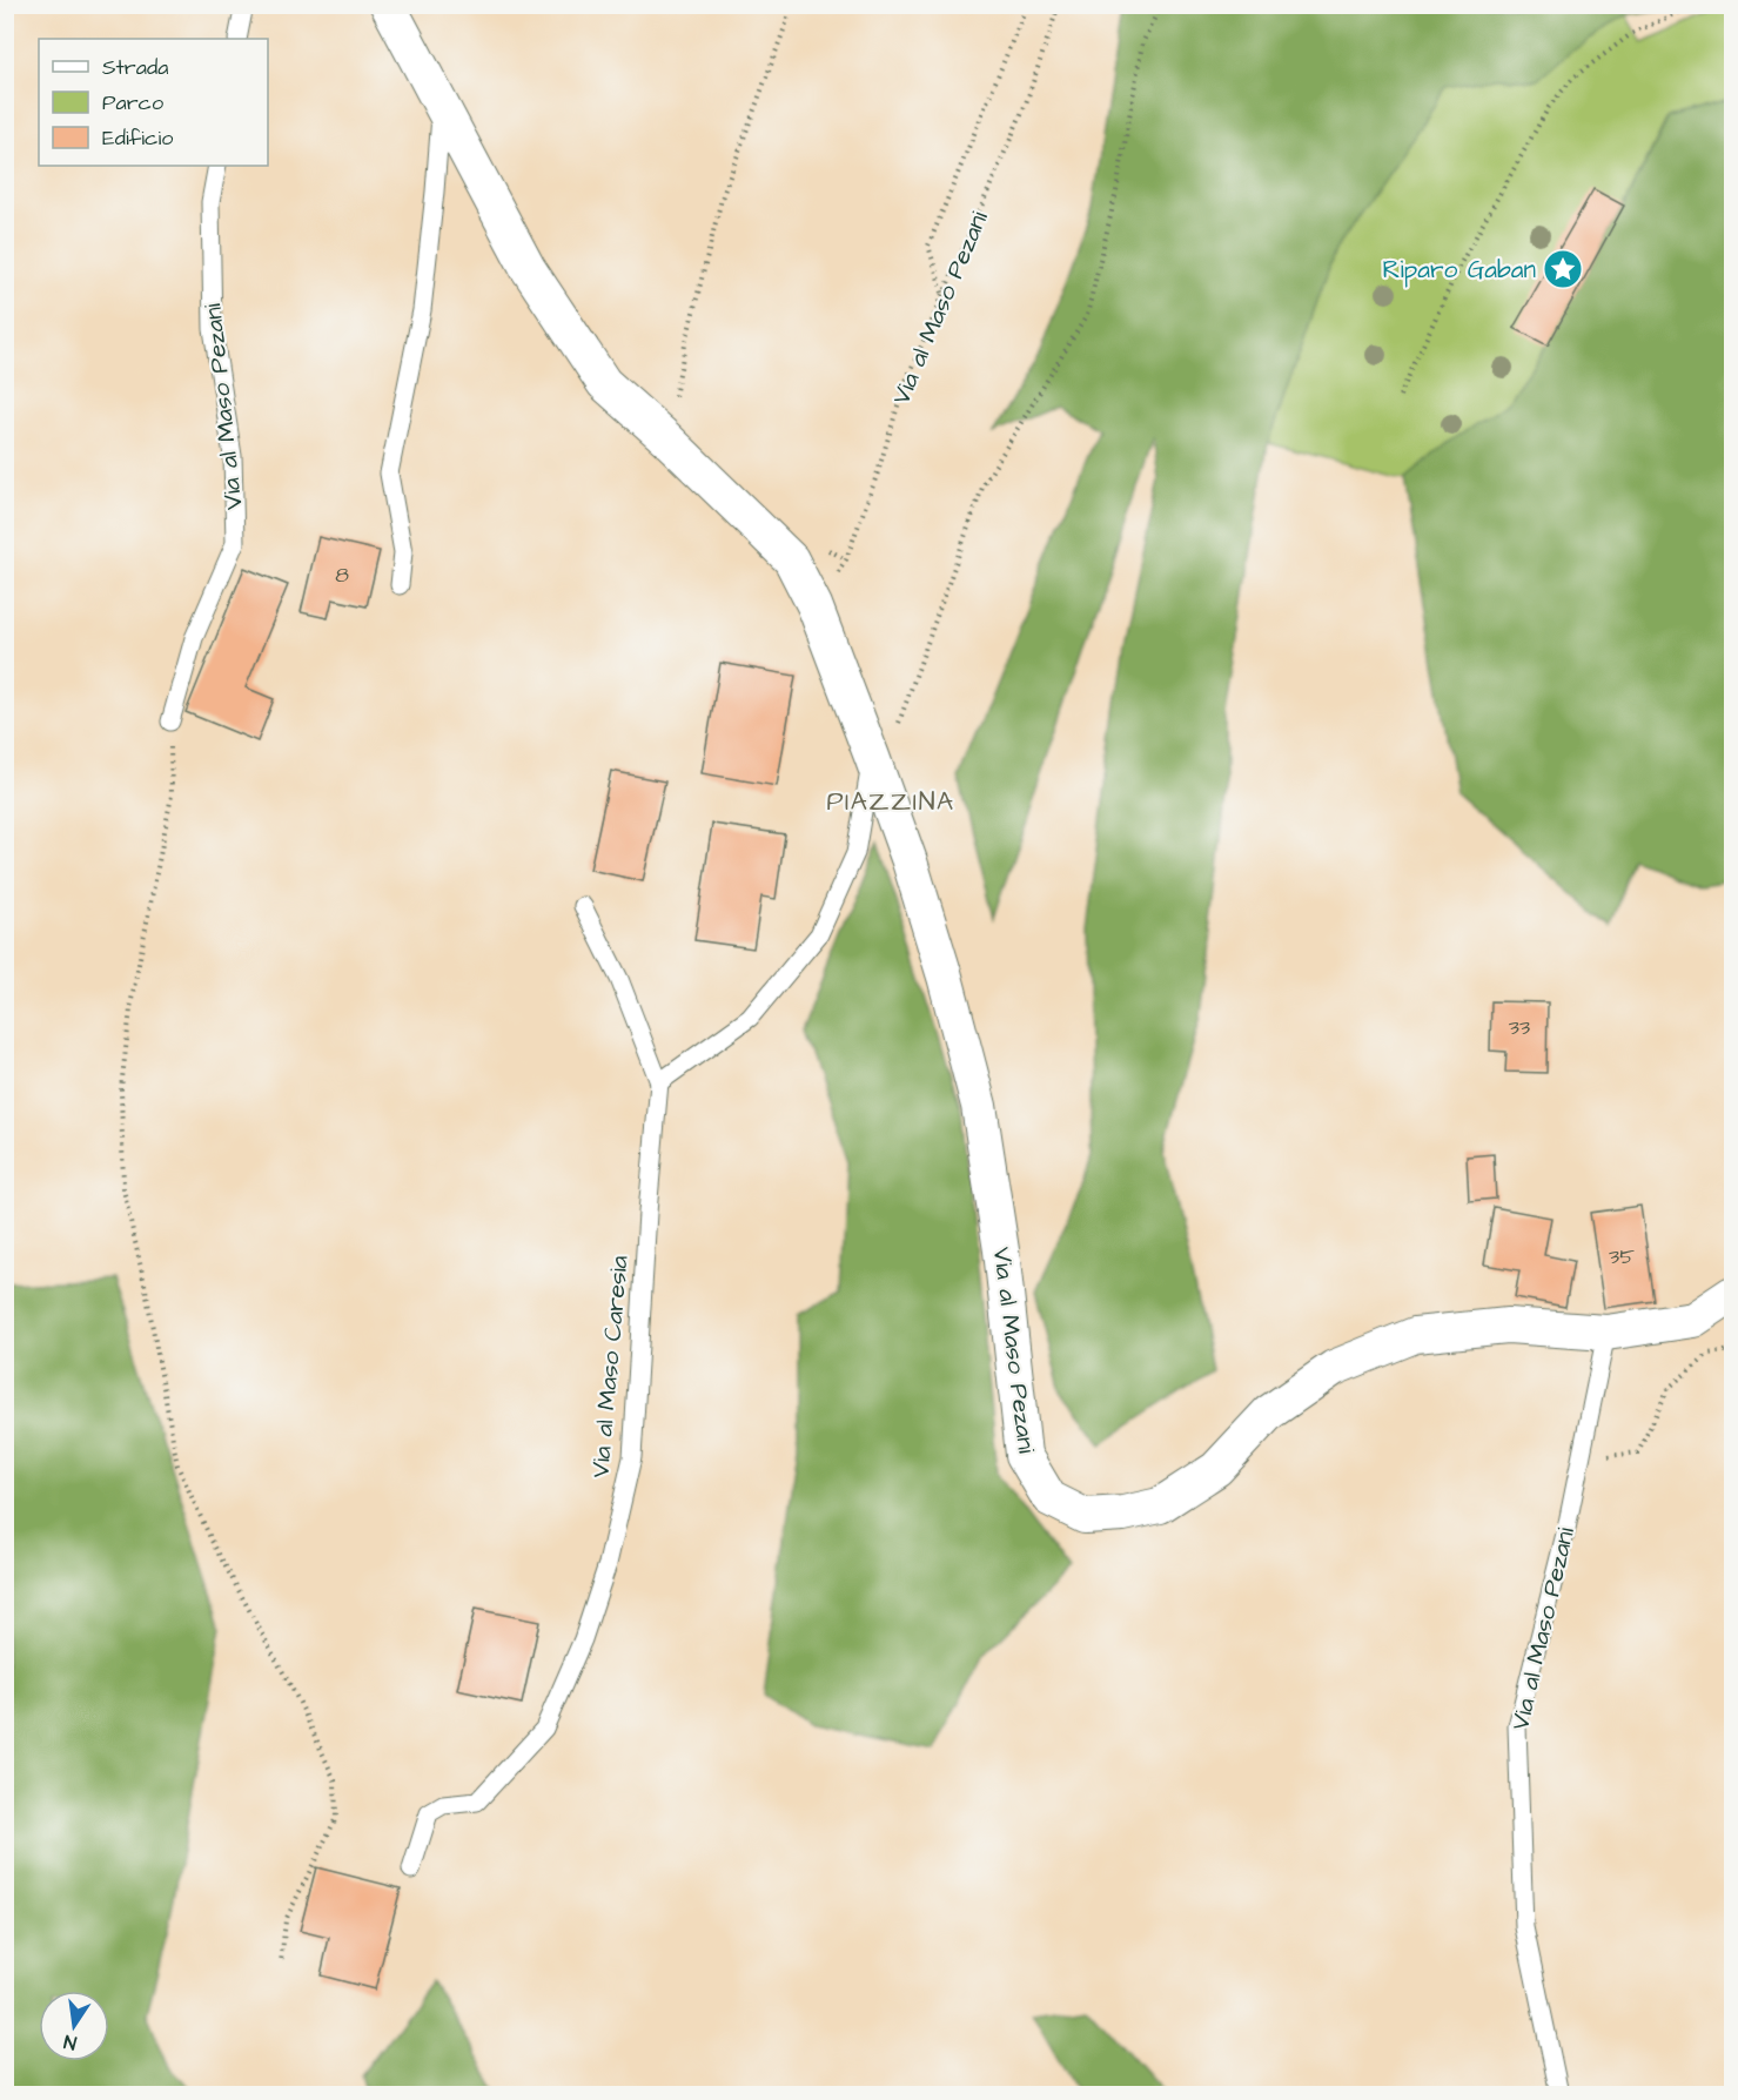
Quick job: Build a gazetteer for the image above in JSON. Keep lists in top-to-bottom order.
{
  "streets": {
    "street": ["Via al Maso Pezani"],
    "lane": ["Via al Maso Caresia"]
  },
  "districts": ["PIAZZINA"],
  "places": {
    "place": ["Riparo Gaban"]
  },
  "house_numbers": ["8", "33", "35"],
  "legend": ["Strada", "Parco", "Edificio"],
  "north": "bottom"
}
